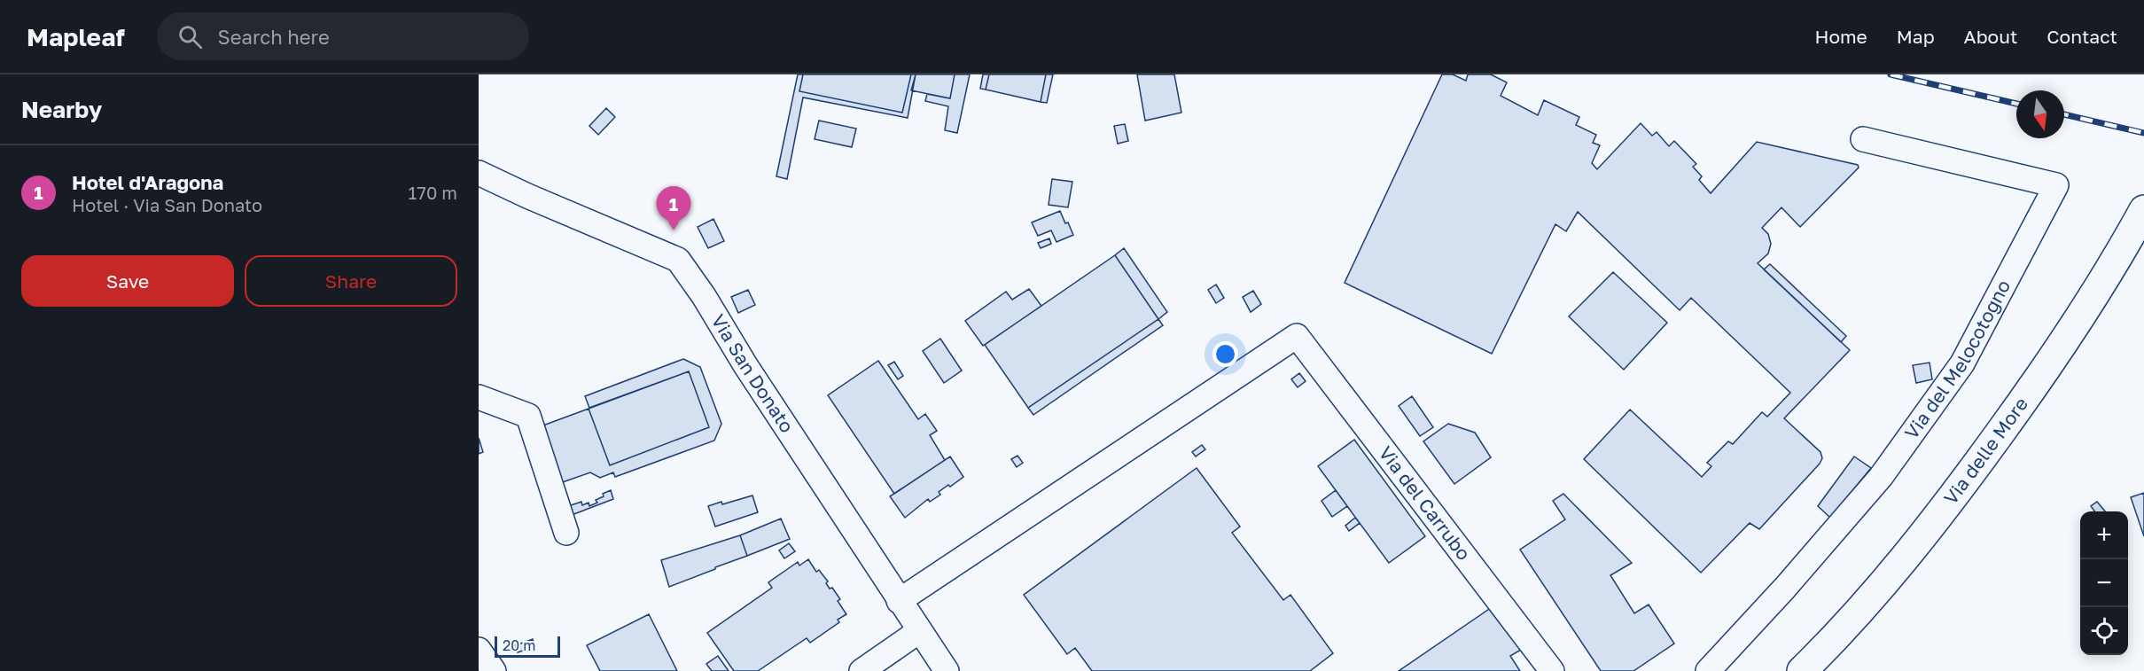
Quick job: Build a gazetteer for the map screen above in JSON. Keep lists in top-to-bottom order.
{
  "streets": {
    "main road": ["Via delle More"],
    "street": ["Via del Melocotogno", "Via San Donato", "Via del Carrubo"]
  },
  "crossings": [
    ["Via San Donato", "Via del Carrubo"]
  ],
  "scale_bar": "20 m",
  "north": "bottom",
  "page": {
    "header": "Mapleaf",
    "search": "Search here",
    "nav": [
      "Home",
      "Map",
      "About",
      "Contact"
    ],
    "heading": "Nearby",
    "list": [
      {
        "mark": "1",
        "name": "Hotel d'Aragona",
        "note": "Hotel · Via San Donato",
        "value": "170 m"
      }
    ],
    "pins": "1",
    "buttons": ["Save", "Share"],
    "map_buttons": ["+", "−"],
    "scale": "20 m"
  }
}
